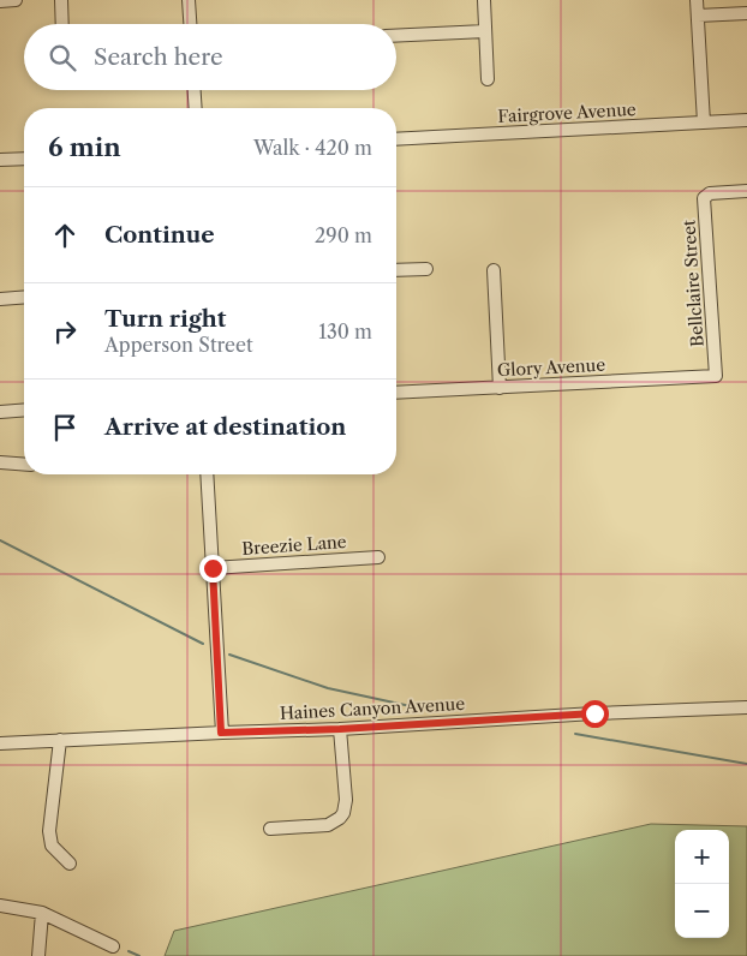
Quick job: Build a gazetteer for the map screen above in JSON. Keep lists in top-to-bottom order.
{
  "streets": {
    "street": [
      "Fairgrove Avenue",
      "Bellclaire Street",
      "Glory Avenue",
      "Breezie Lane",
      "Haines Canyon Avenue"
    ]
  },
  "crossings": [
    ["Bellclaire Street", "Glory Avenue"]
  ],
  "page": {
    "search": "Search here",
    "heading": ["6 min", "Walk · 420 m"],
    "list": [
      ["Continue", "290 m"],
      ["Turn right", "Apperson Street", "130 m"],
      "Arrive at destination"
    ],
    "map_buttons": ["+", "−"]
  }
}
